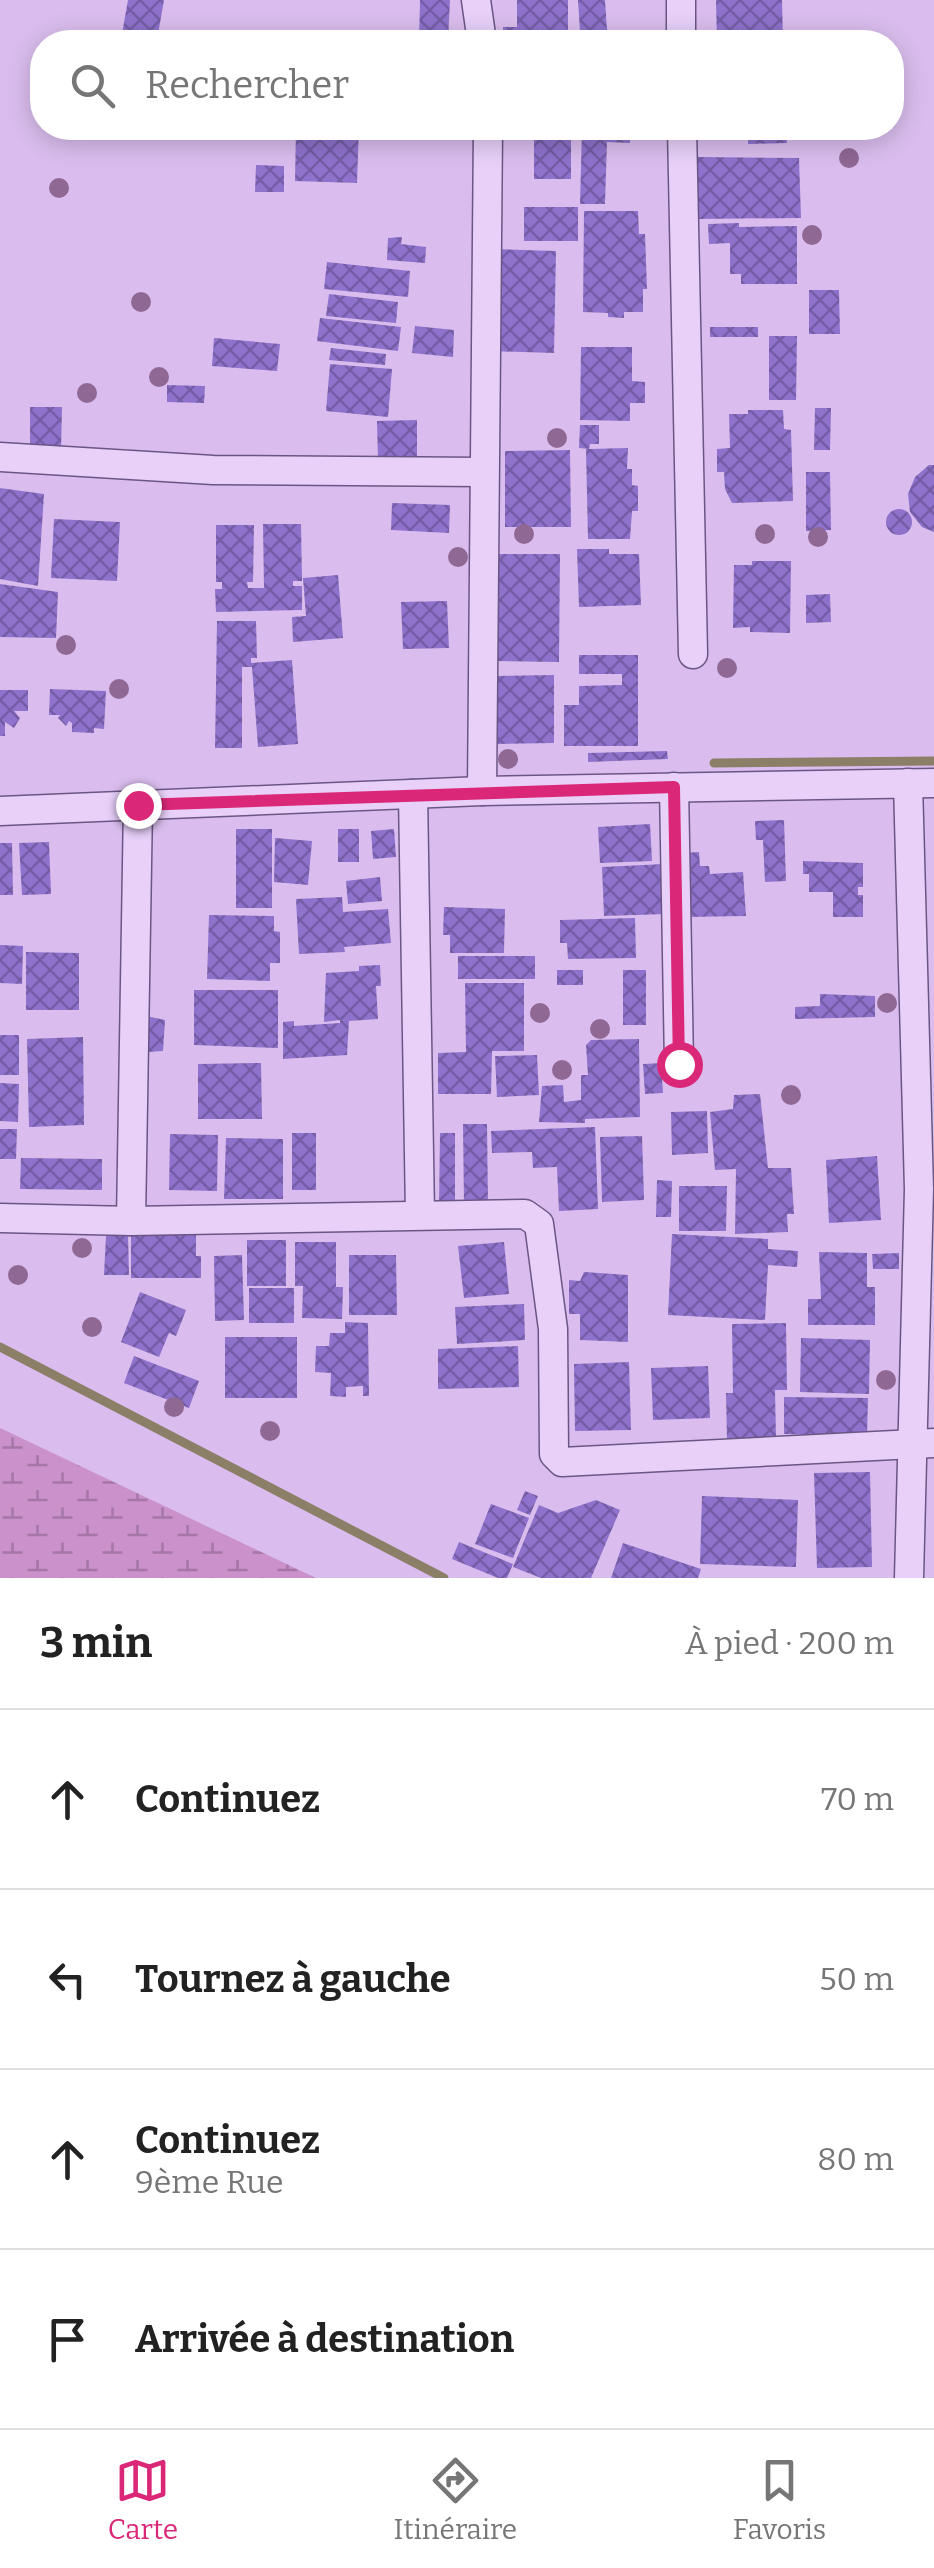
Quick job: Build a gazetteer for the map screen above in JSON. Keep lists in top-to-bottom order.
{
  "page": {
    "search": "Rechercher",
    "heading": ["3 min", "À pied · 200 m"],
    "list": [
      ["Continuez", "70 m"],
      ["Tournez à gauche", "50 m"],
      ["Continuez", "9ème Rue", "80 m"],
      "Arrivée à destination"
    ],
    "nav": ["Carte", "Itinéraire", "Favoris"]
  }
}
